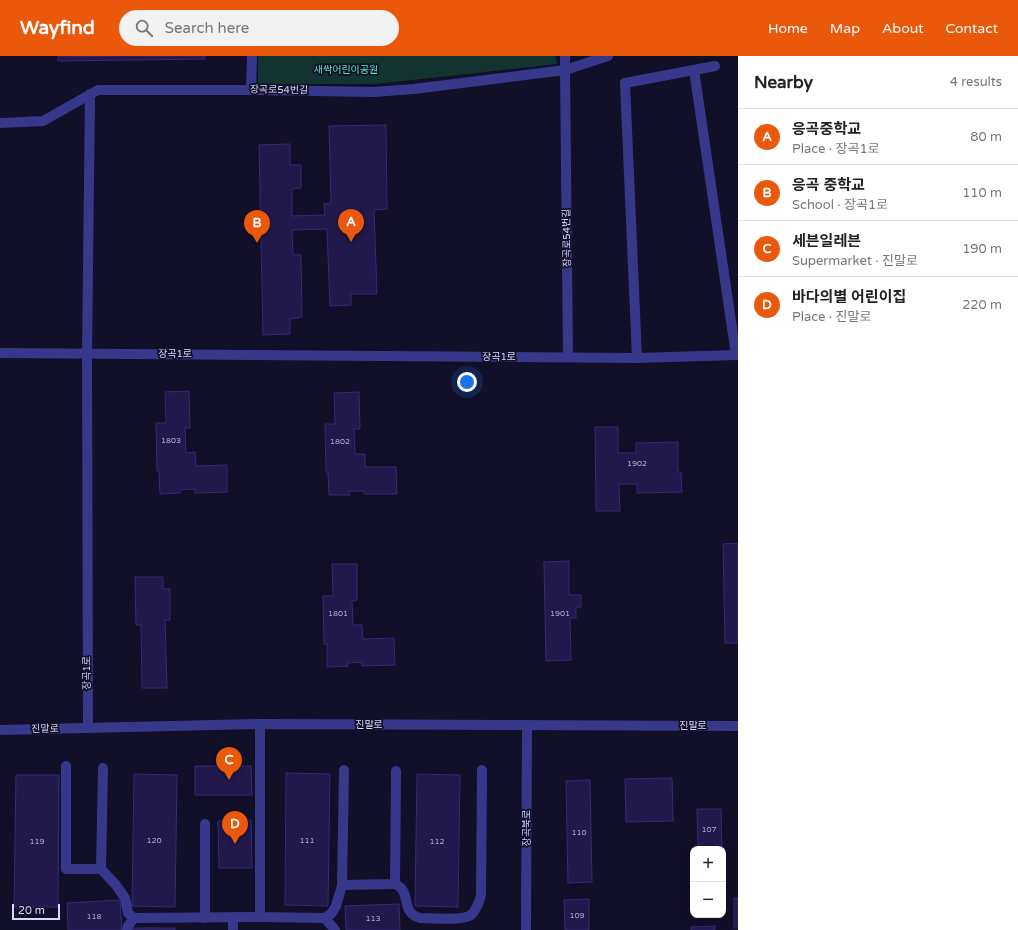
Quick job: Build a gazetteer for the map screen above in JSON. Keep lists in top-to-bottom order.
{
  "streets": {
    "street": [
      "장곡로54번길",
      "장곡1로",
      "진말로",
      "장곡북로"
    ]
  },
  "crossings": [
    ["장곡로54번길", "장곡1로"],
    ["장곡1로", "진말로"],
    ["진말로", "장곡북로"]
  ],
  "parks": ["새싹어린이공원"],
  "house_numbers": [
    "1803",
    "1802",
    "1902",
    "1801",
    "1901",
    "107",
    "110",
    "120",
    "111",
    "119",
    "112",
    "109",
    "118",
    "113"
  ],
  "scale_bar": "20 m",
  "page": {
    "header": "Wayfind",
    "search": "Search here",
    "nav": [
      "Home",
      "Map",
      "About",
      "Contact"
    ],
    "heading": ["Nearby", "4 results"],
    "list": [
      {
        "mark": "A",
        "name": "응곡중학교",
        "note": "Place · 장곡1로",
        "value": "80 m"
      },
      {
        "mark": "B",
        "name": "응곡 중학교",
        "note": "School · 장곡1로",
        "value": "110 m"
      },
      {
        "mark": "C",
        "name": "세븐일레븐",
        "note": "Supermarket · 진말로",
        "value": "190 m"
      },
      {
        "mark": "D",
        "name": "바다의별 어린이집",
        "note": "Place · 진말로",
        "value": "220 m"
      }
    ],
    "pins": [
      "A",
      "B",
      "C",
      "D"
    ],
    "map_buttons": ["+", "−"],
    "scale": "20 m"
  }
}
